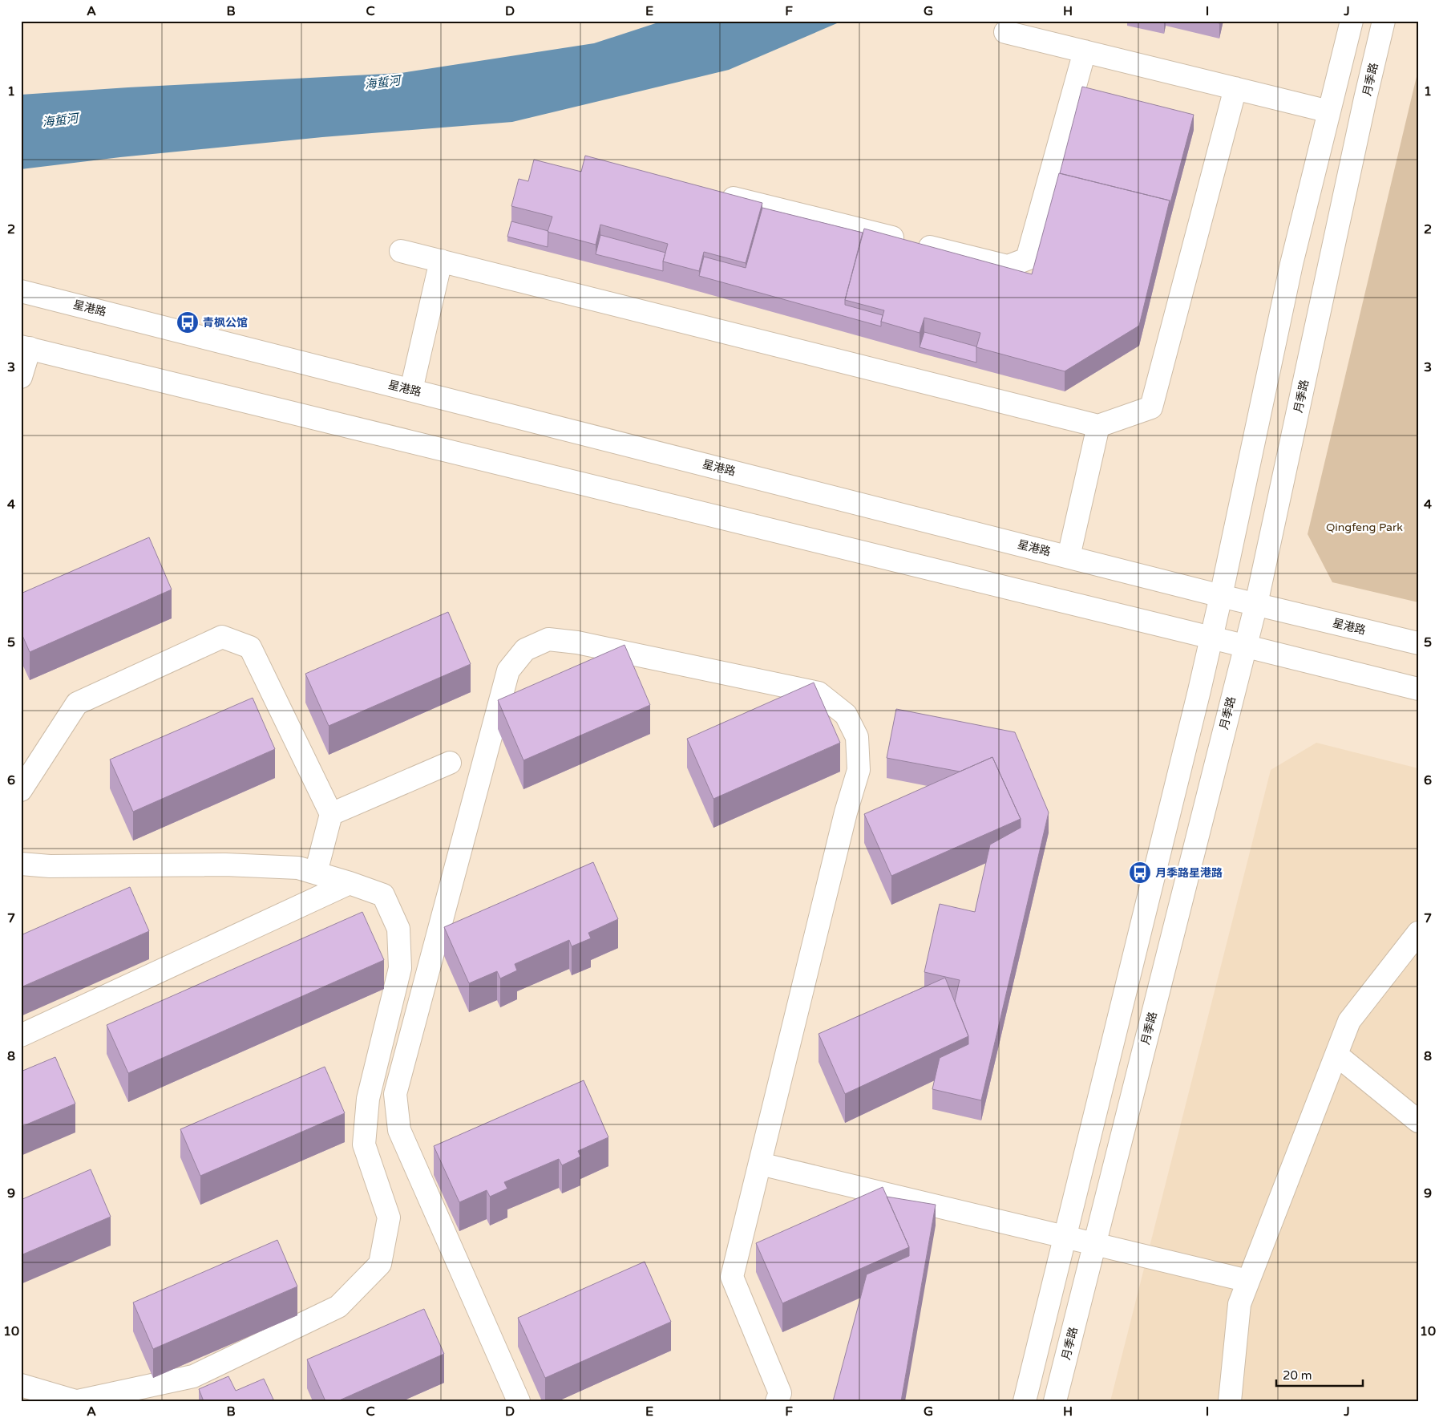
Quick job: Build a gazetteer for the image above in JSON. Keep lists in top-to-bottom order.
{
  "streets": {
    "main road": ["月季路", "星港路"]
  },
  "crossings": [
    ["月季路", "星港路"]
  ],
  "water": ["海蜇河"],
  "parks": ["Qingfeng Park"],
  "places": {
    "bus stop": ["青枫公馆", "月季路星港路"]
  },
  "scale_bar": "20 m",
  "grid": {
    "columns": [
      "A",
      "B",
      "C",
      "D",
      "E",
      "F",
      "G",
      "H",
      "I",
      "J"
    ],
    "rows": [
      "1",
      "2",
      "3",
      "4",
      "5",
      "6",
      "7",
      "8",
      "9",
      "10"
    ]
  }
}
